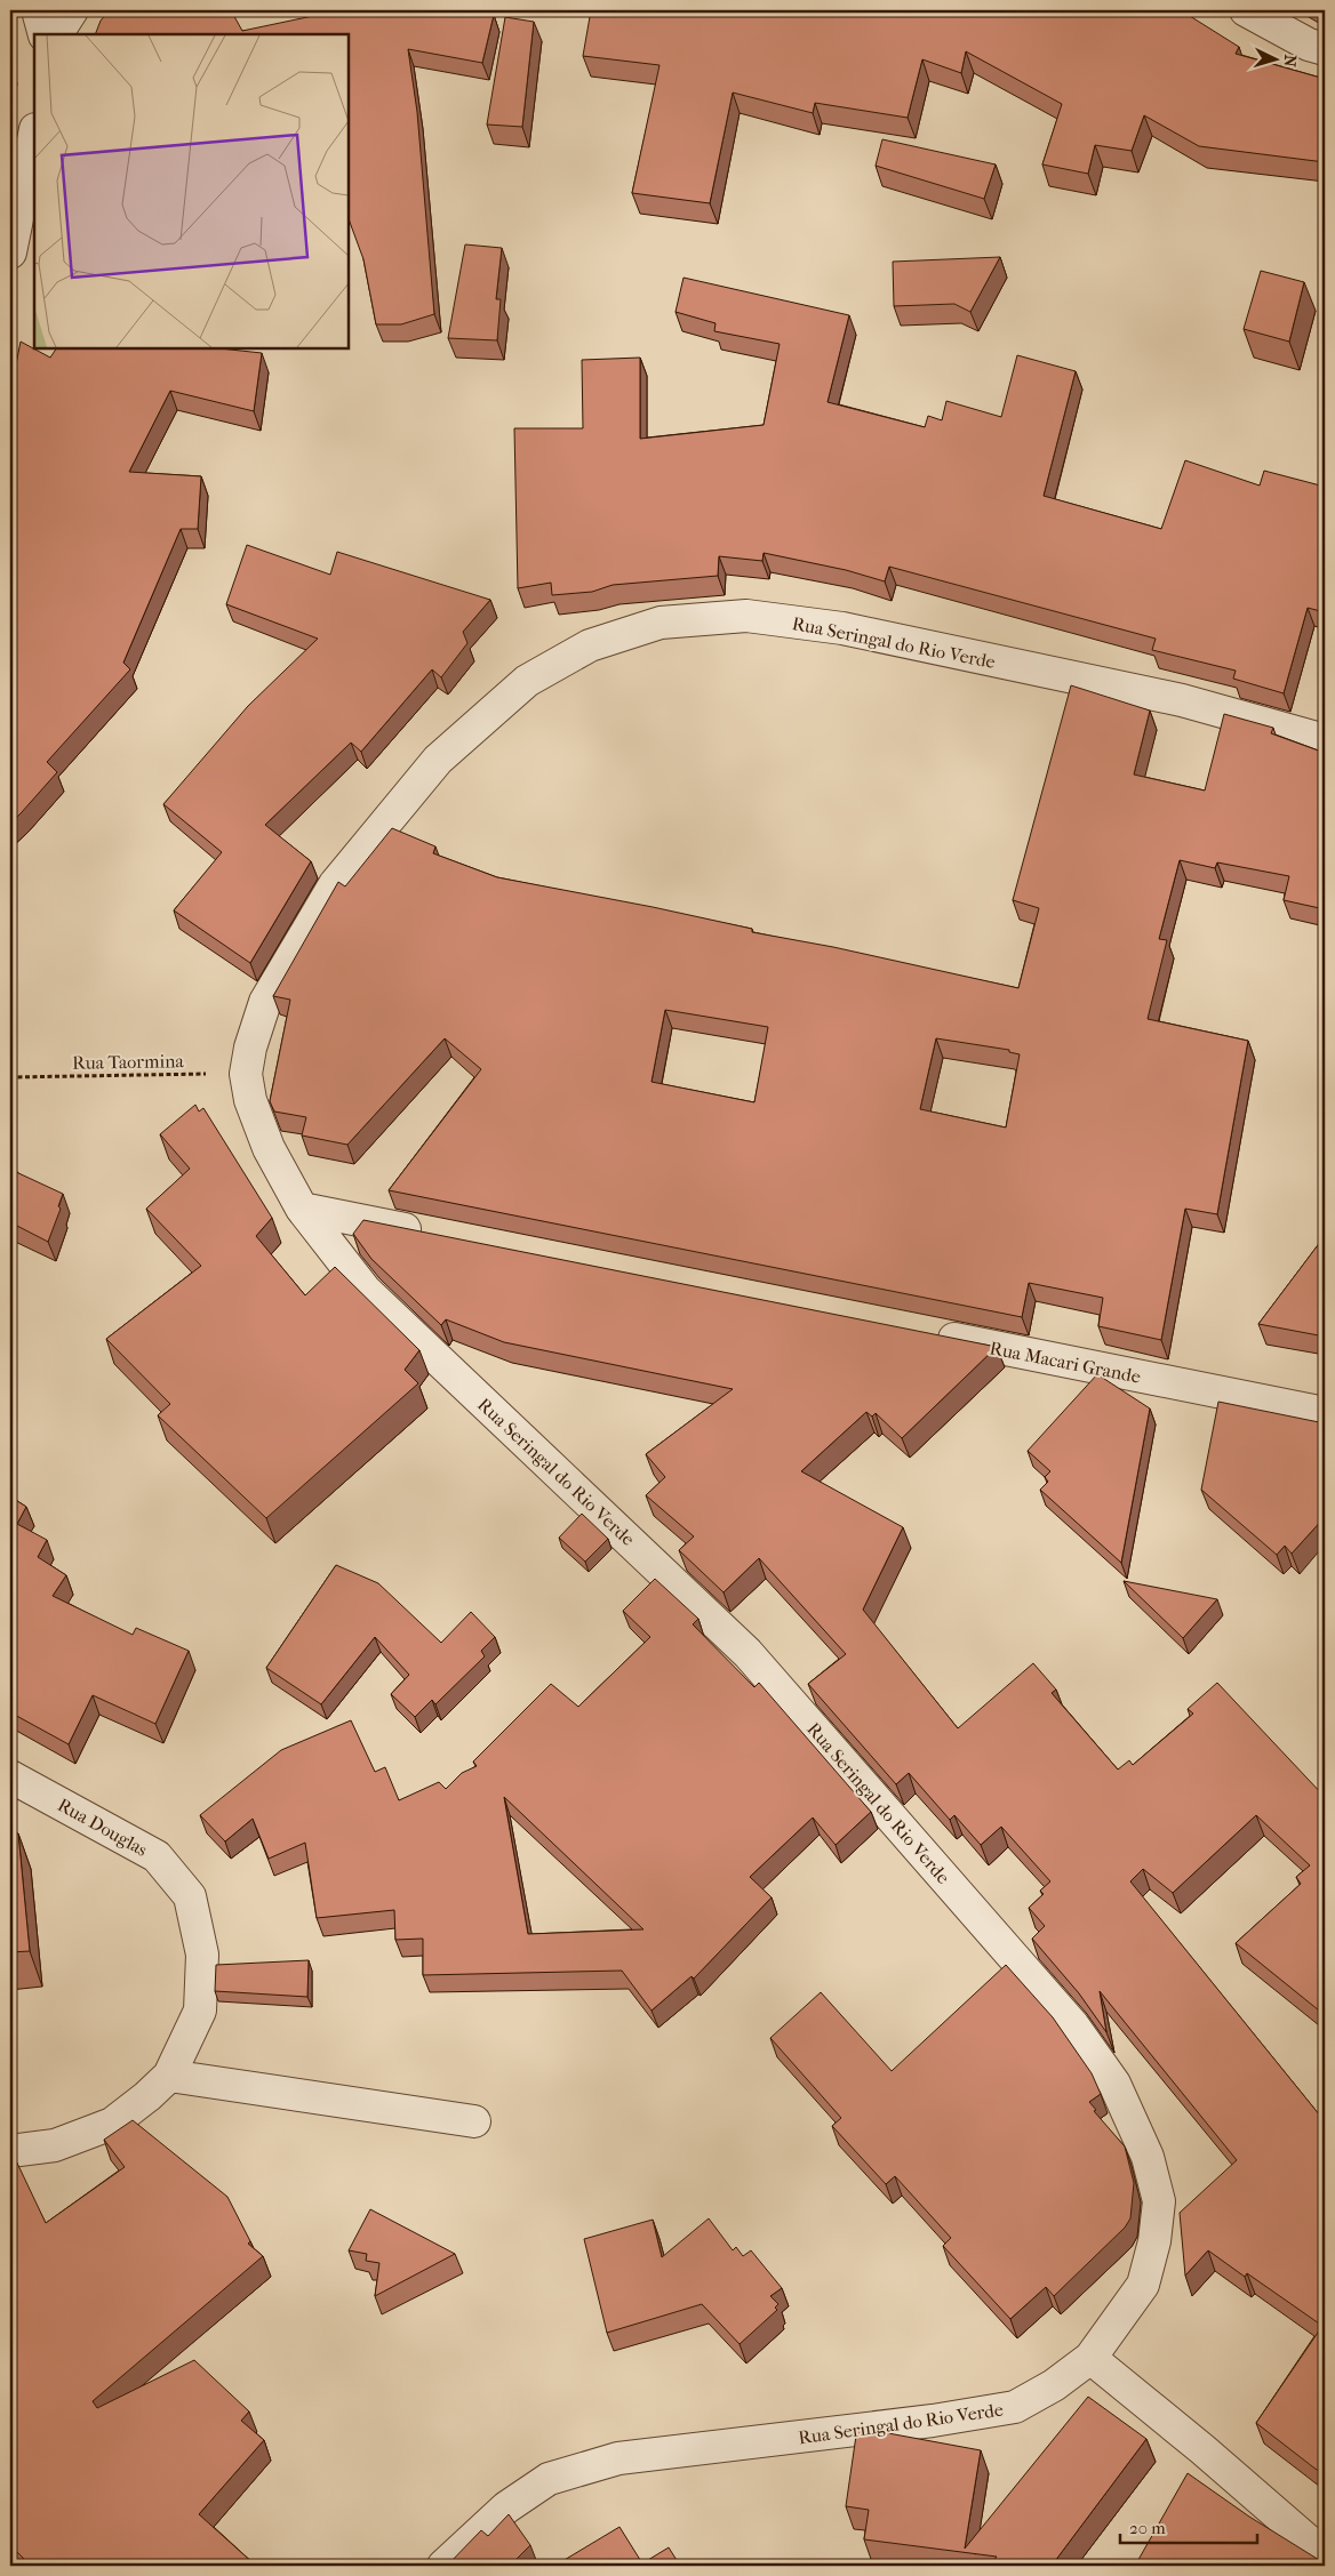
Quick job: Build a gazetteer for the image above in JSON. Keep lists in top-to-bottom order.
{
  "streets": {
    "street": ["Rua Seringal do Rio Verde", "Rua Macari Grande", "Rua Douglas"],
    "path": ["Rua Taormina"]
  },
  "crossings": [
    ["Rua Seringal do Rio Verde", "Rua Taormina"]
  ],
  "scale_bar": "20 m",
  "north": "right"
}
